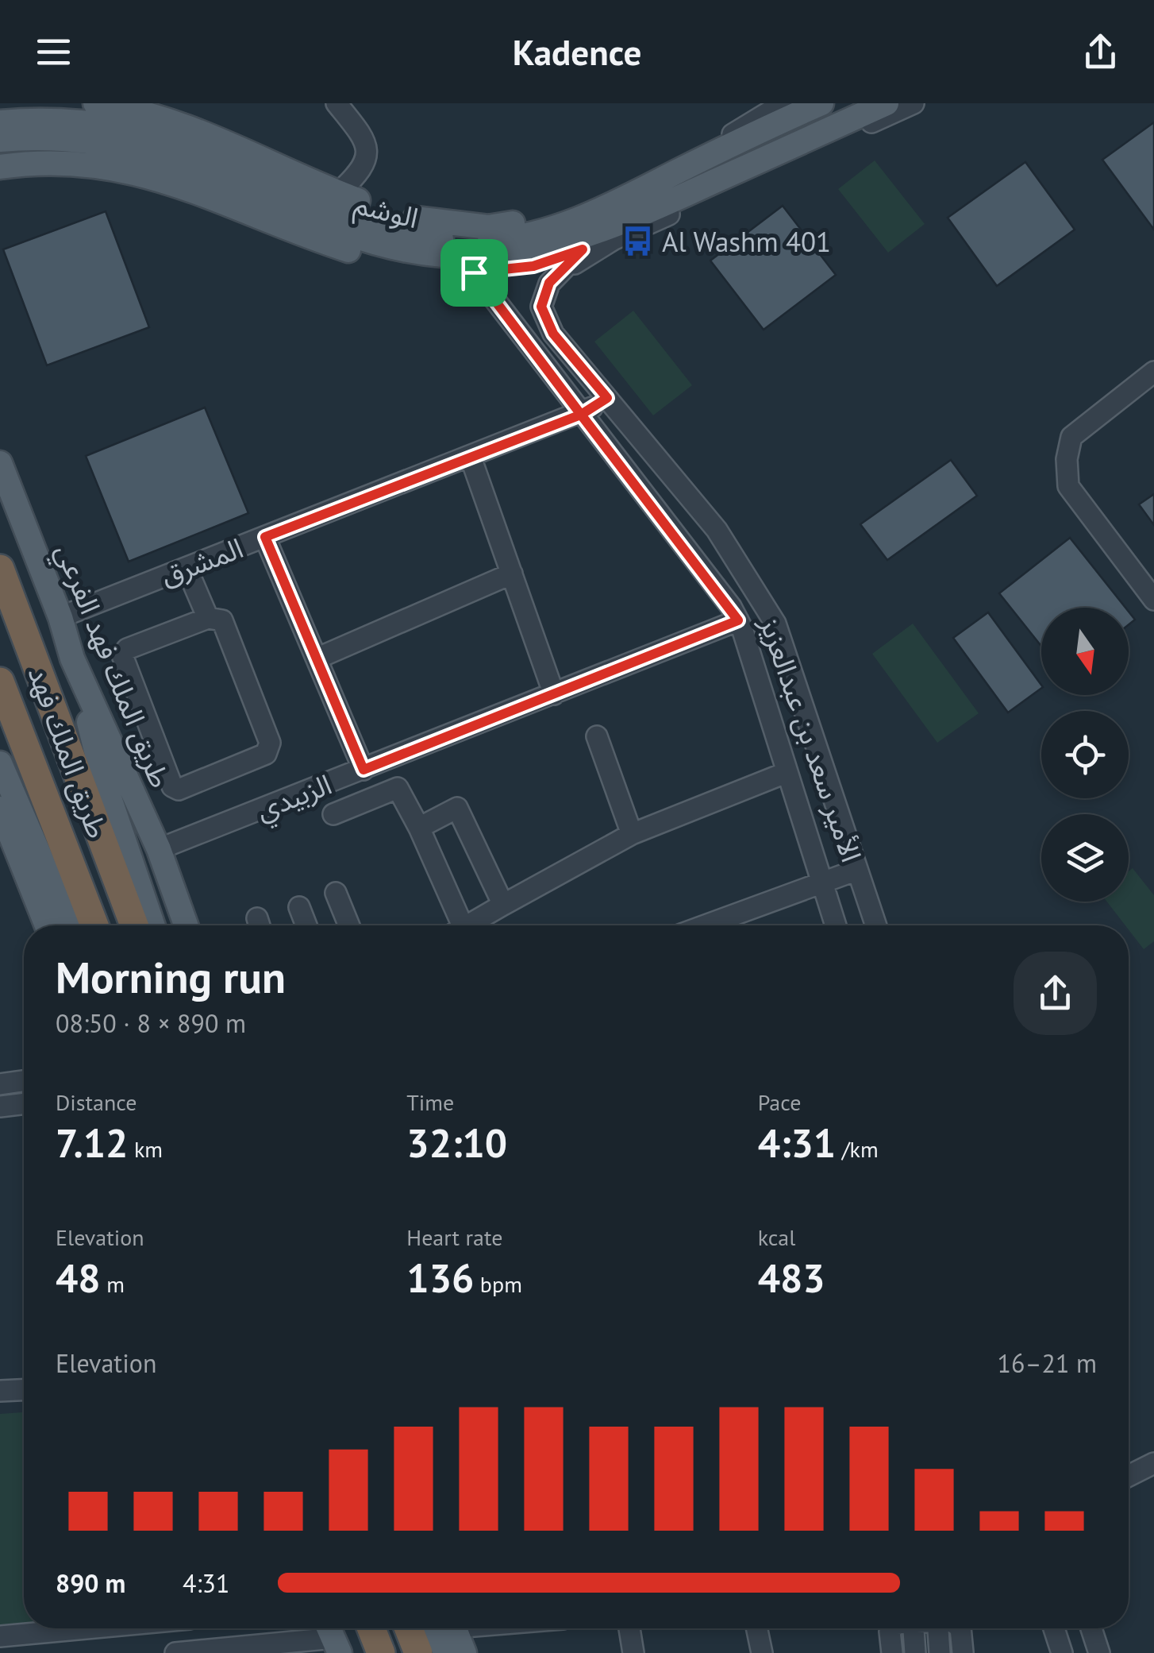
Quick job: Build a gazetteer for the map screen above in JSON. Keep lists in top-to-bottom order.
{
  "streets": {
    "highway": ["طريق الملك فهد"],
    "main road": ["الوشم", "طريق الملك فهد الفرعي"],
    "street": ["المشرق", "الأمير سعد بن عبدالعزيز", "الزبيدي"]
  },
  "crossings": [
    ["المشرق", "طريق الملك فهد الفرعي"],
    ["المشرق", "الأمير سعد بن عبدالعزيز"],
    ["طريق الملك فهد الفرعي", "الزبيدي"],
    ["الأمير سعد بن عبدالعزيز", "الزبيدي"]
  ],
  "places": {
    "bus stop": ["Al Washm 401"]
  },
  "north": "bottom",
  "page": {
    "header": "Kadence",
    "heading": ["Morning run", "08:50 · 8 × 890 m"],
    "stats": [
      ["Distance", "7.12 km"],
      ["Time", "32:10"],
      ["Pace", "4:31 /km"],
      ["Elevation", "48 m"],
      ["Heart rate", "136 bpm"],
      ["kcal", "483"]
    ],
    "chart": ["Elevation", "16–21 m"],
    "list": [
      {
        "name": "890 m",
        "note": "4:31"
      }
    ]
  }
}
